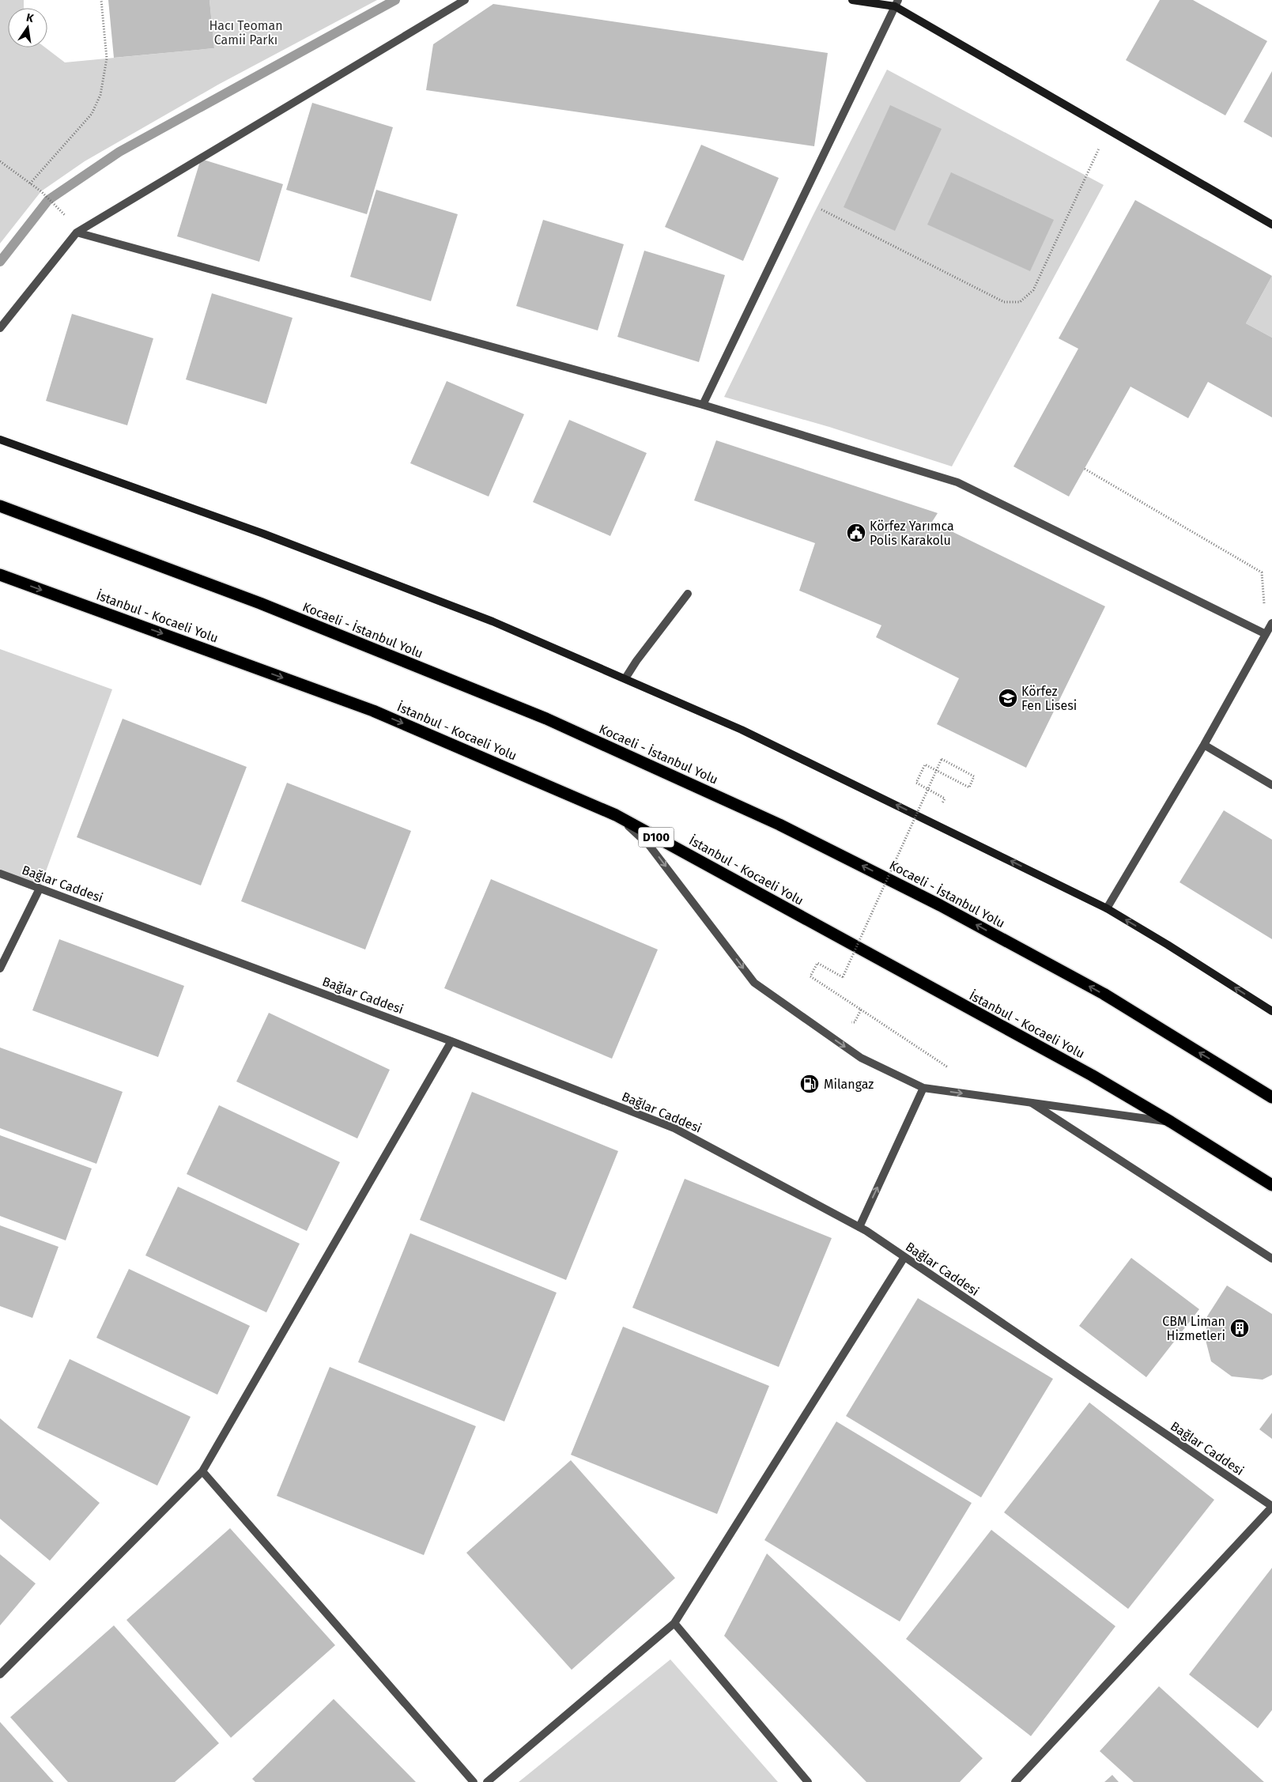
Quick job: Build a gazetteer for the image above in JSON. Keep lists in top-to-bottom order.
{
  "streets": {
    "highway": ["İstanbul - Kocaeli Yolu", "Kocaeli - İstanbul Yolu", "D100"],
    "street": ["Bağlar Caddesi"]
  },
  "one_way": ["İstanbul - Kocaeli Yolu", "Kocaeli - İstanbul Yolu"],
  "parks": ["Hacı Teoman Camii Parkı"],
  "places": {
    "public building": ["Körfez Yarımca Polis Karakolu"],
    "school or university": ["Körfez Fen Lisesi"],
    "fuel station": ["Milangaz"],
    "building": ["CBM Liman Hizmetleri"]
  },
  "north": "top"
}
